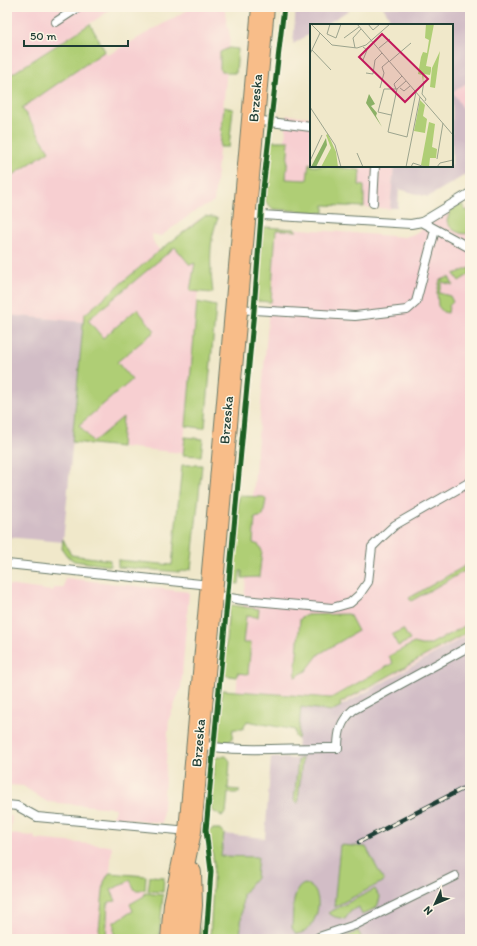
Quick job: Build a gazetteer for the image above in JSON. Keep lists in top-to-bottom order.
{
  "streets": {
    "main road": ["Brzeska"]
  },
  "scale_bar": "50 m",
  "north": "bottom left"
}
